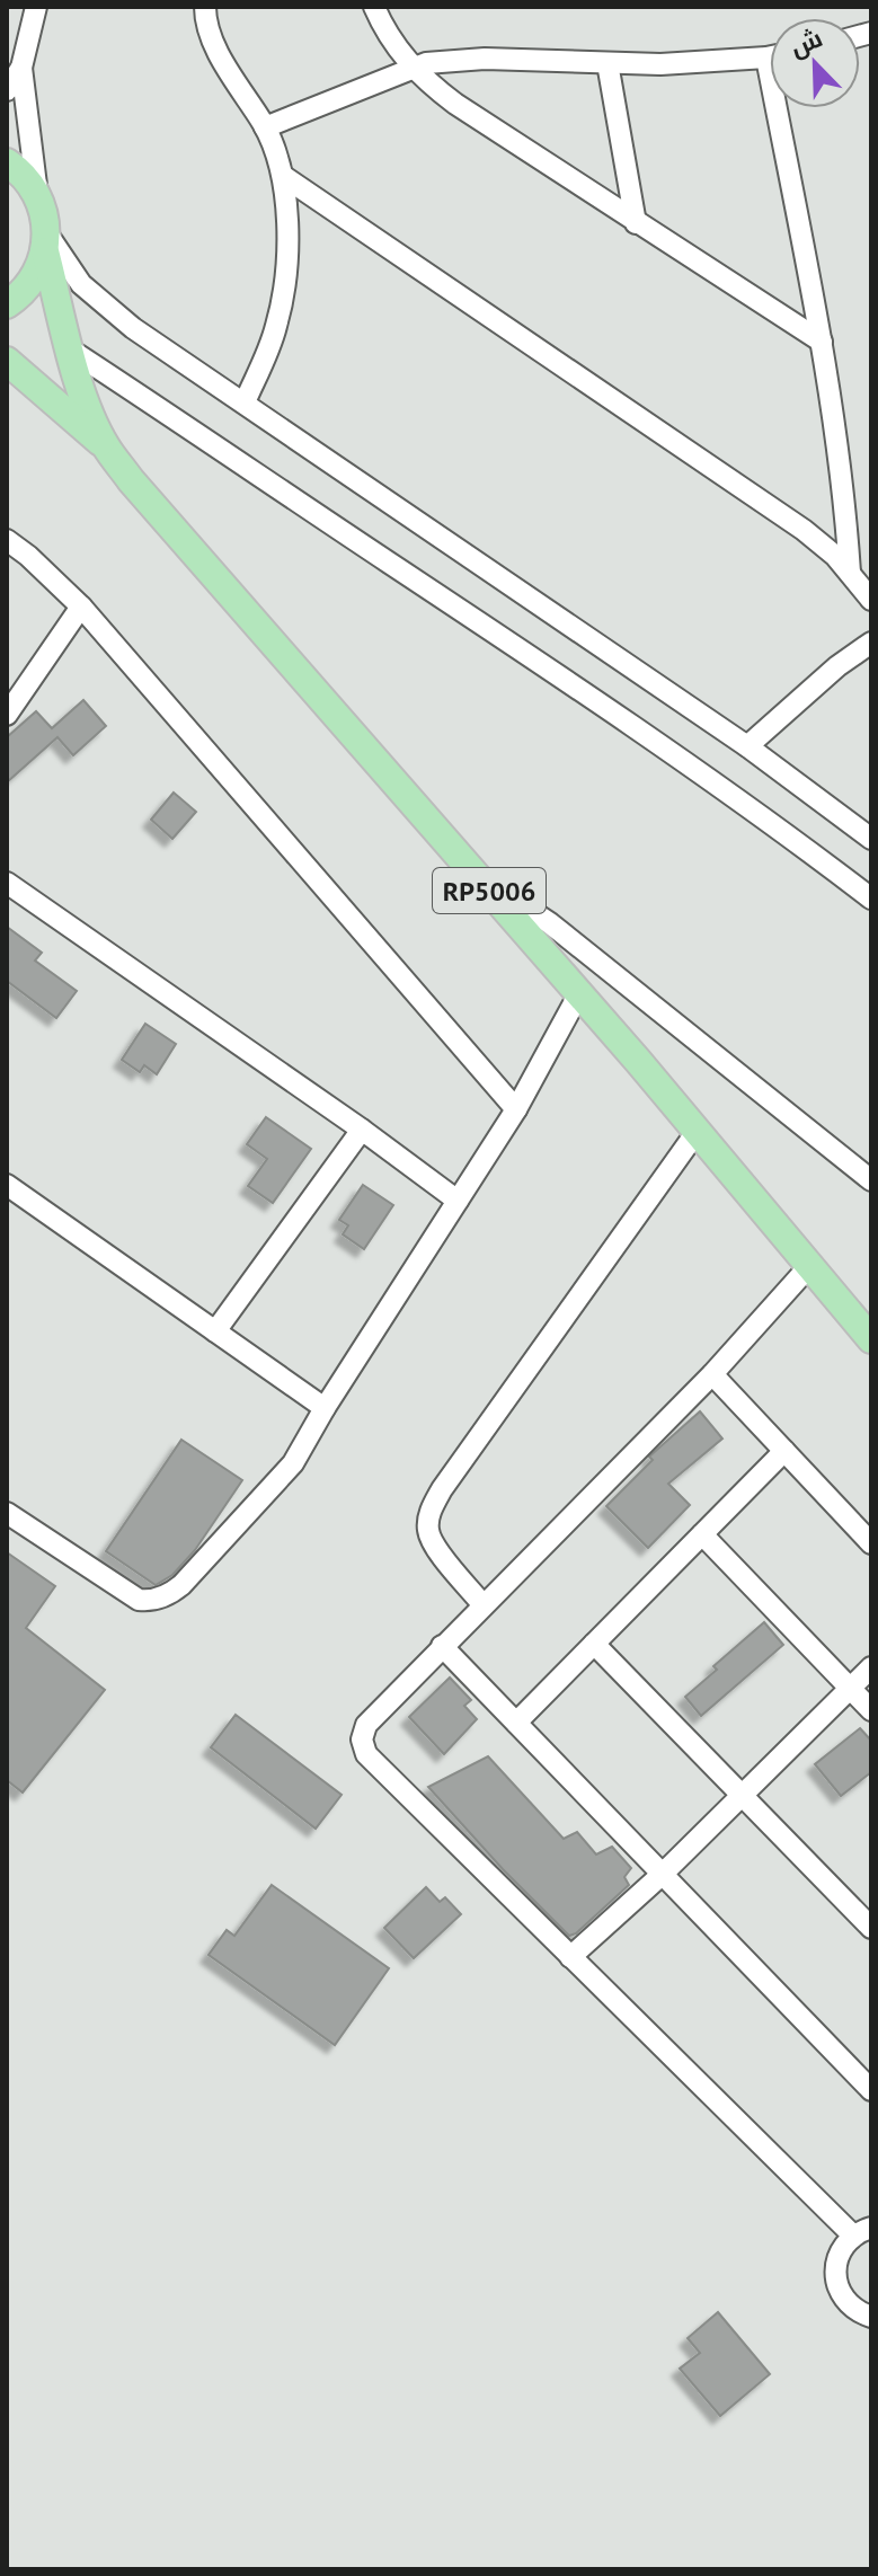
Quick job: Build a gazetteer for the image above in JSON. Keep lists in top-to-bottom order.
{
  "streets": {
    "main road": ["RP5006"]
  },
  "north": "top left"
}
